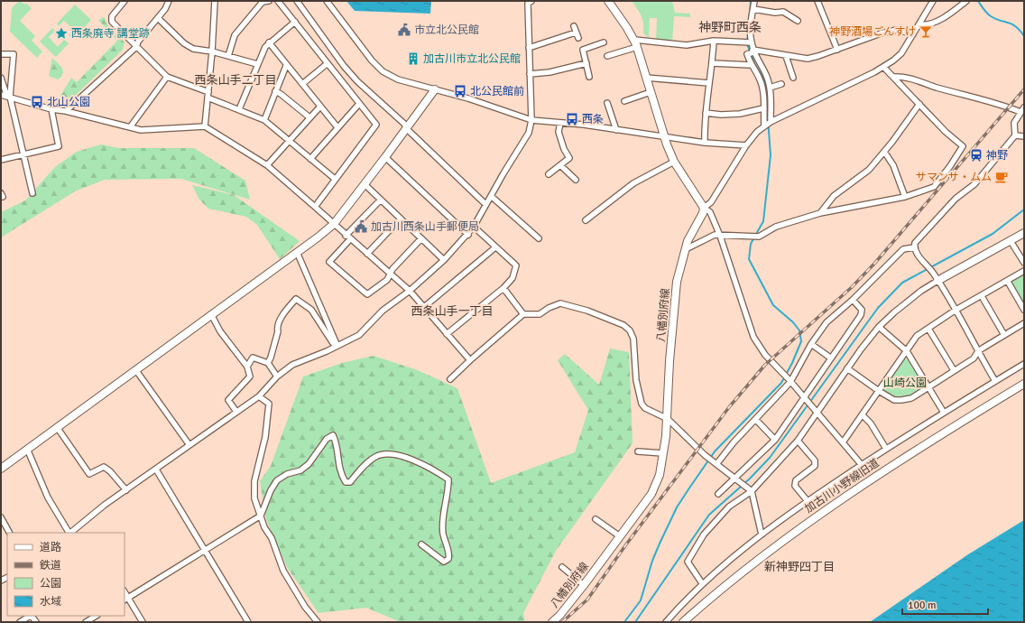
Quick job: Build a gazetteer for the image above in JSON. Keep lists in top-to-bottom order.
{
  "streets": {
    "street": ["八幡別府線", "加古川小野線旧道"]
  },
  "districts": [
    "神野町西条",
    "西条山手二丁目",
    "西条山手一丁目",
    "新神野四丁目"
  ],
  "parks": ["山崎公園"],
  "places": {
    "public building": ["市立北公民館", "加古川西条山手郵便局"],
    "bar": ["神野酒場ごんすけ"],
    "place": ["西条廃寺 講堂跡"],
    "building": ["加古川市立北公民館"],
    "bus stop": ["北公民館前", "北山公園", "西条"],
    "station": ["神野"],
    "cafe": ["サマンサ・ムム"]
  },
  "legend": [
    "道路",
    "鉄道",
    "公園",
    "水域"
  ],
  "scale_bar": "100 m"
}
